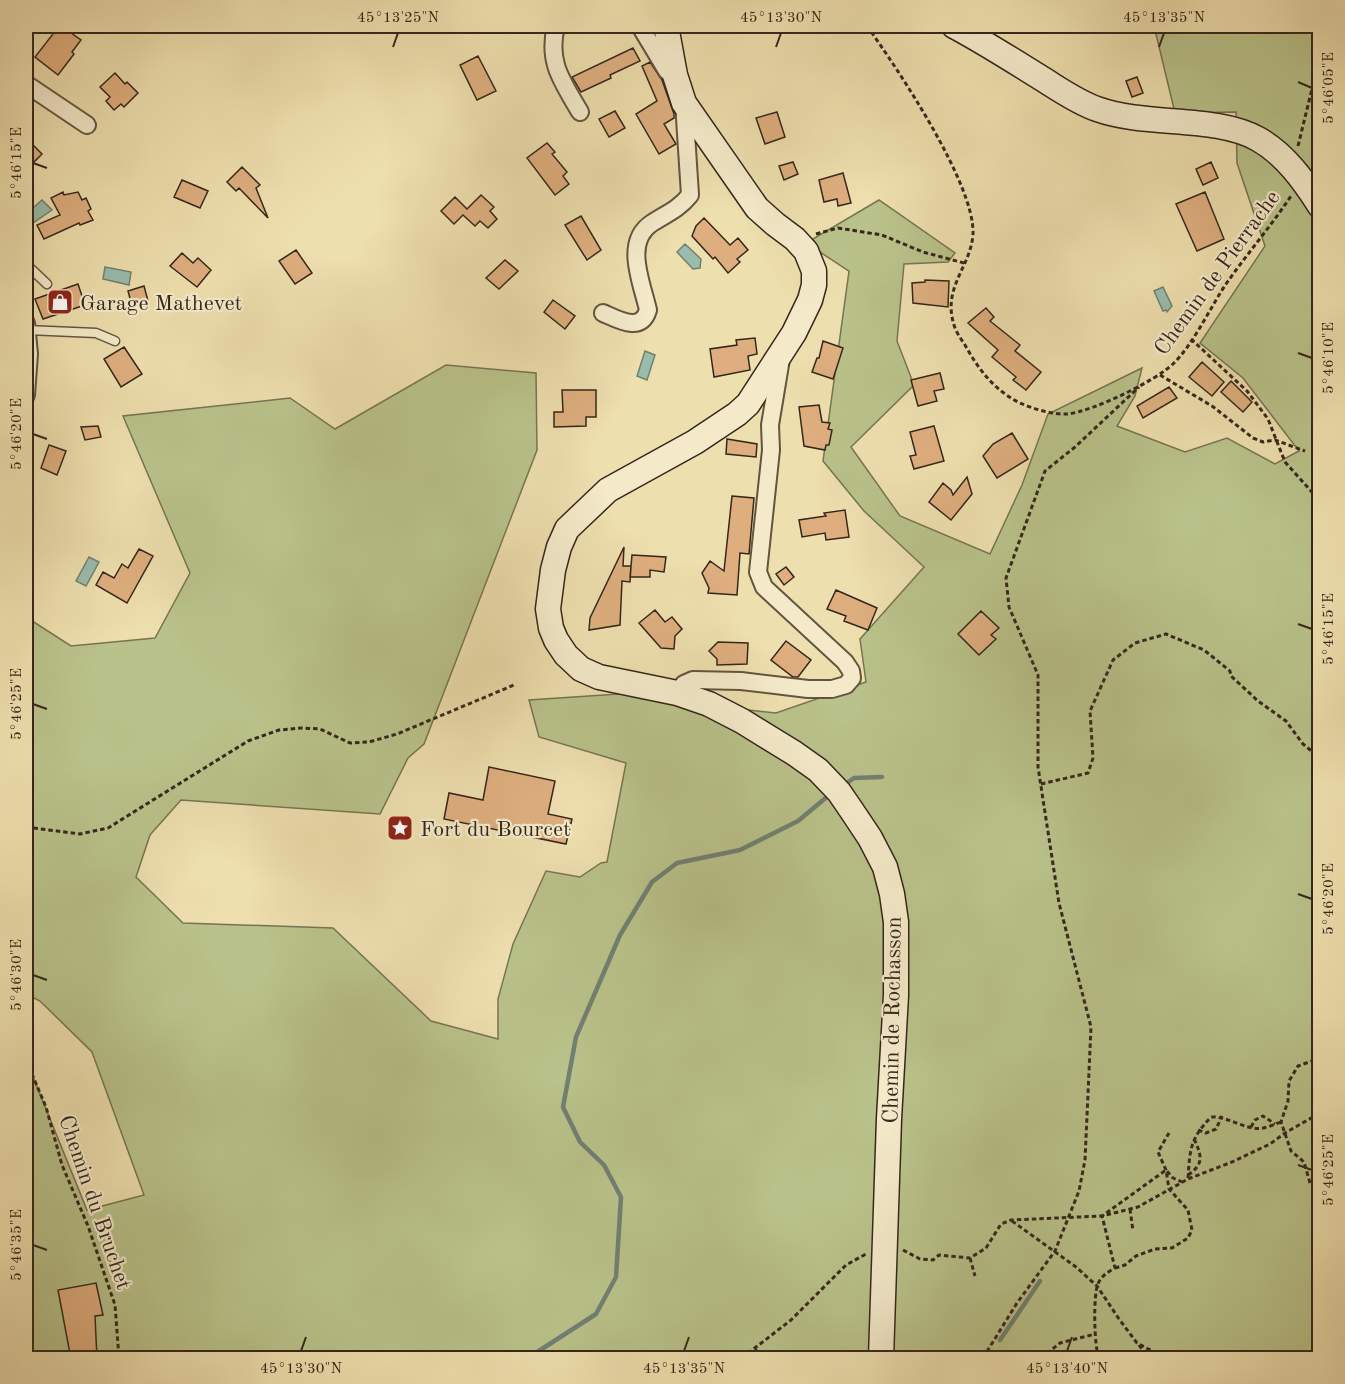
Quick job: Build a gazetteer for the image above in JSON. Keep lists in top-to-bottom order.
{
  "streets": {
    "street": ["Chemin de Rochasson"],
    "path": ["Chemin de Pierrache", "Chemin du Bruchet"]
  },
  "places": {
    "shop": ["Garage Mathevet"],
    "place": ["Fort du Bourcet"]
  },
  "coordinates": [
    "45°13'25\"N",
    "45°13'30\"N",
    "45°13'35\"N",
    "5°46'05\"E",
    "5°46'15\"E",
    "5°46'10\"E",
    "5°46'20\"E",
    "5°46'25\"E",
    "5°46'30\"E",
    "5°46'35\"E",
    "45°13'40\"N"
  ]
}
